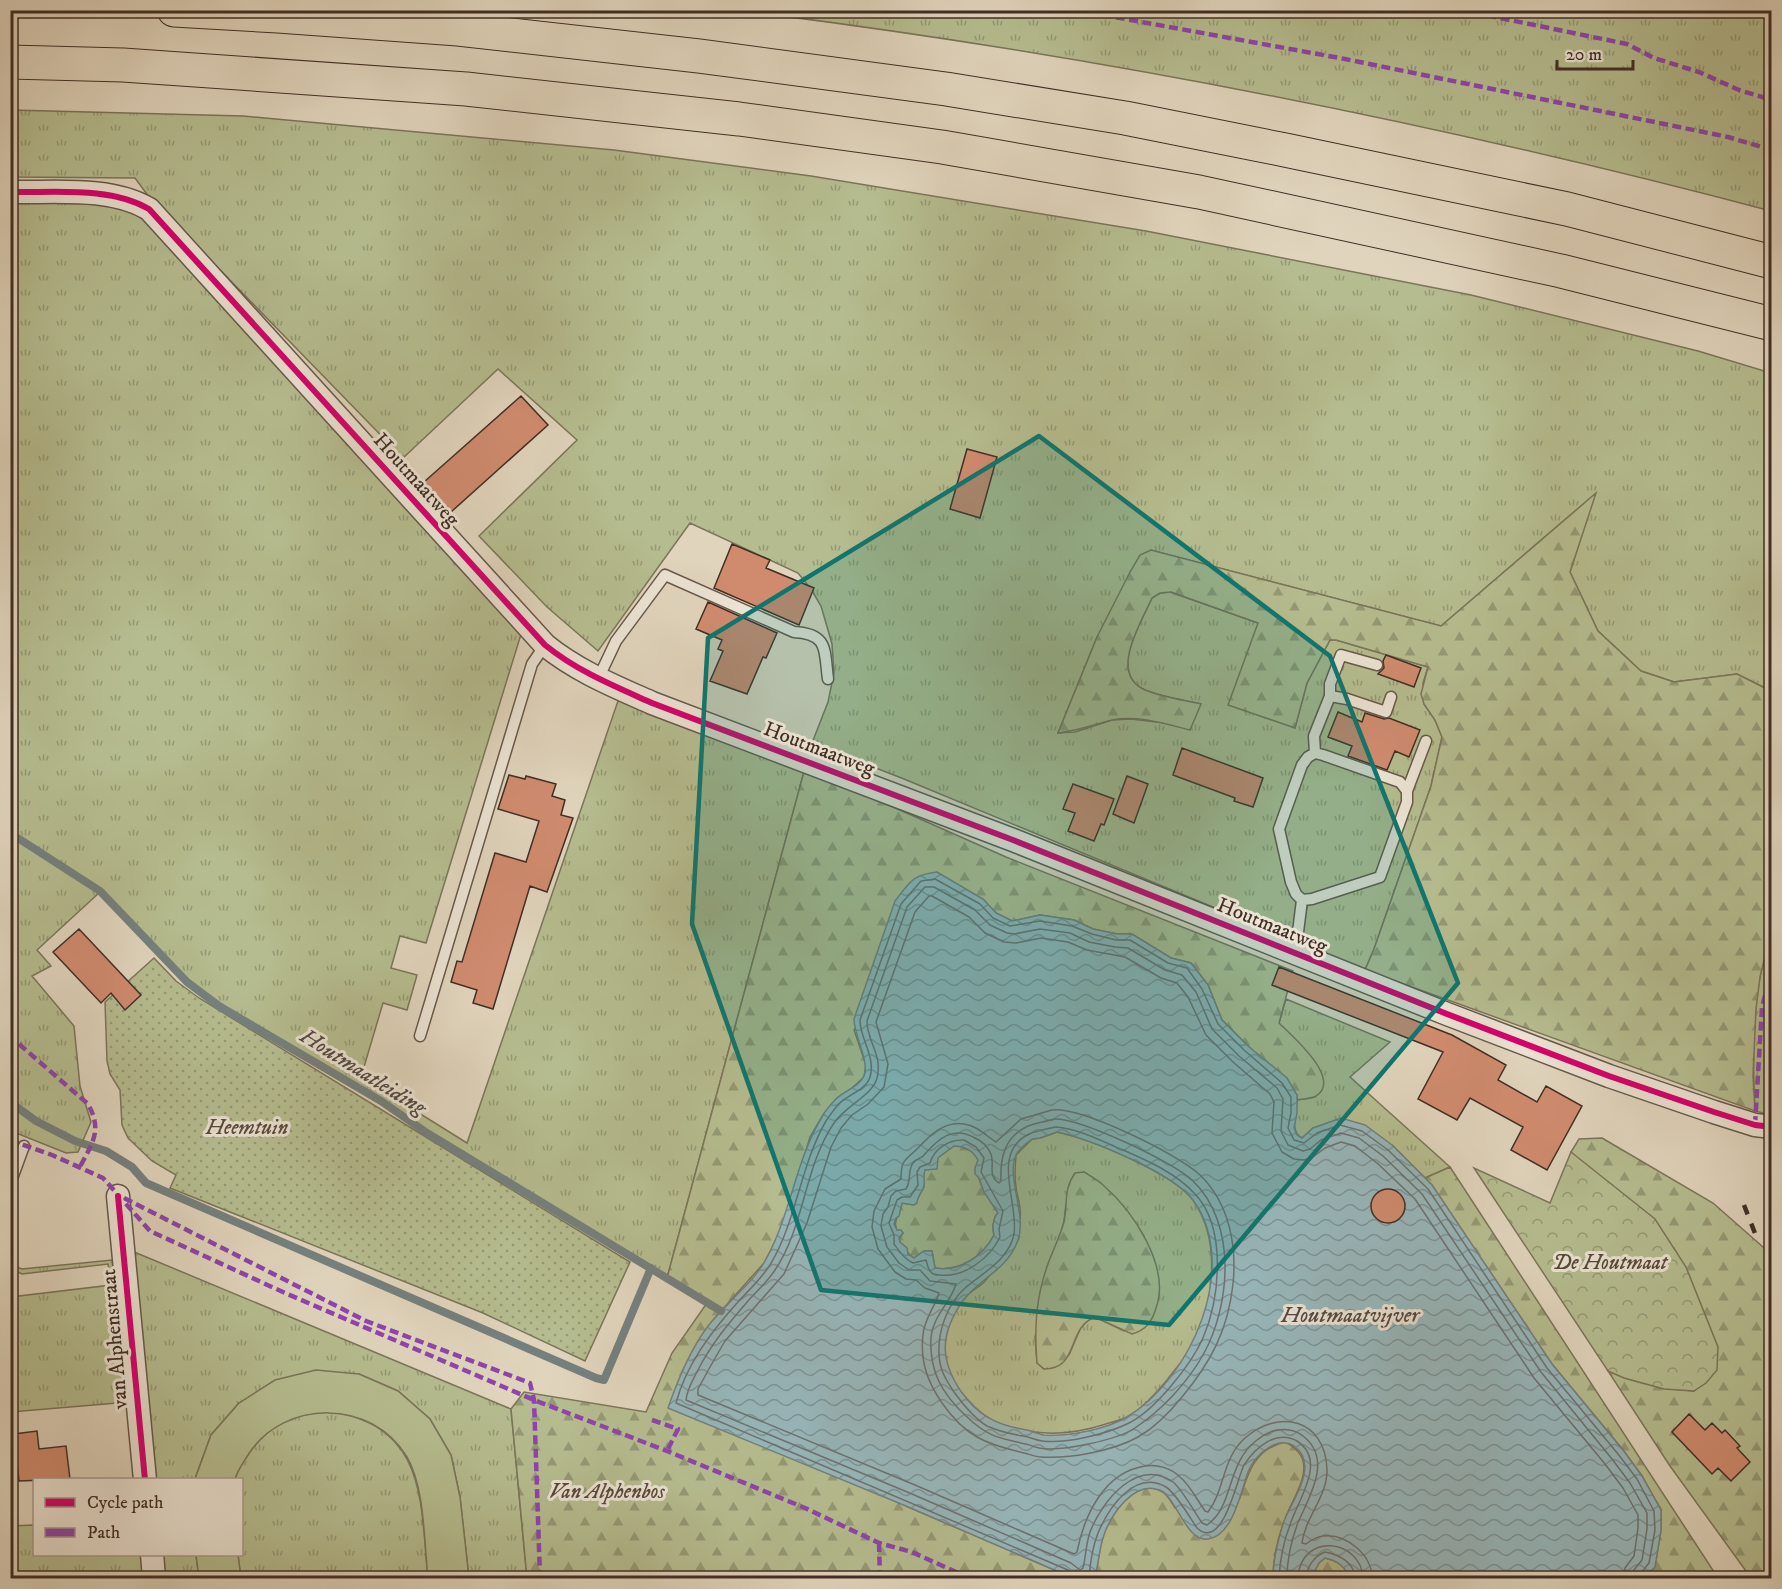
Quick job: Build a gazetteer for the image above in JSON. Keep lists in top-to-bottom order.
{
  "streets": {
    "street": ["Houtmaatweg", "van Alphenstraat"]
  },
  "water": ["Houtmaatleiding", "Houtmaatvijver"],
  "parks": ["Heemtuin", "De Houtmaat", "Van Alphenbos"],
  "legend": ["Cycle path", "Path"],
  "scale_bar": "20 m"
}
